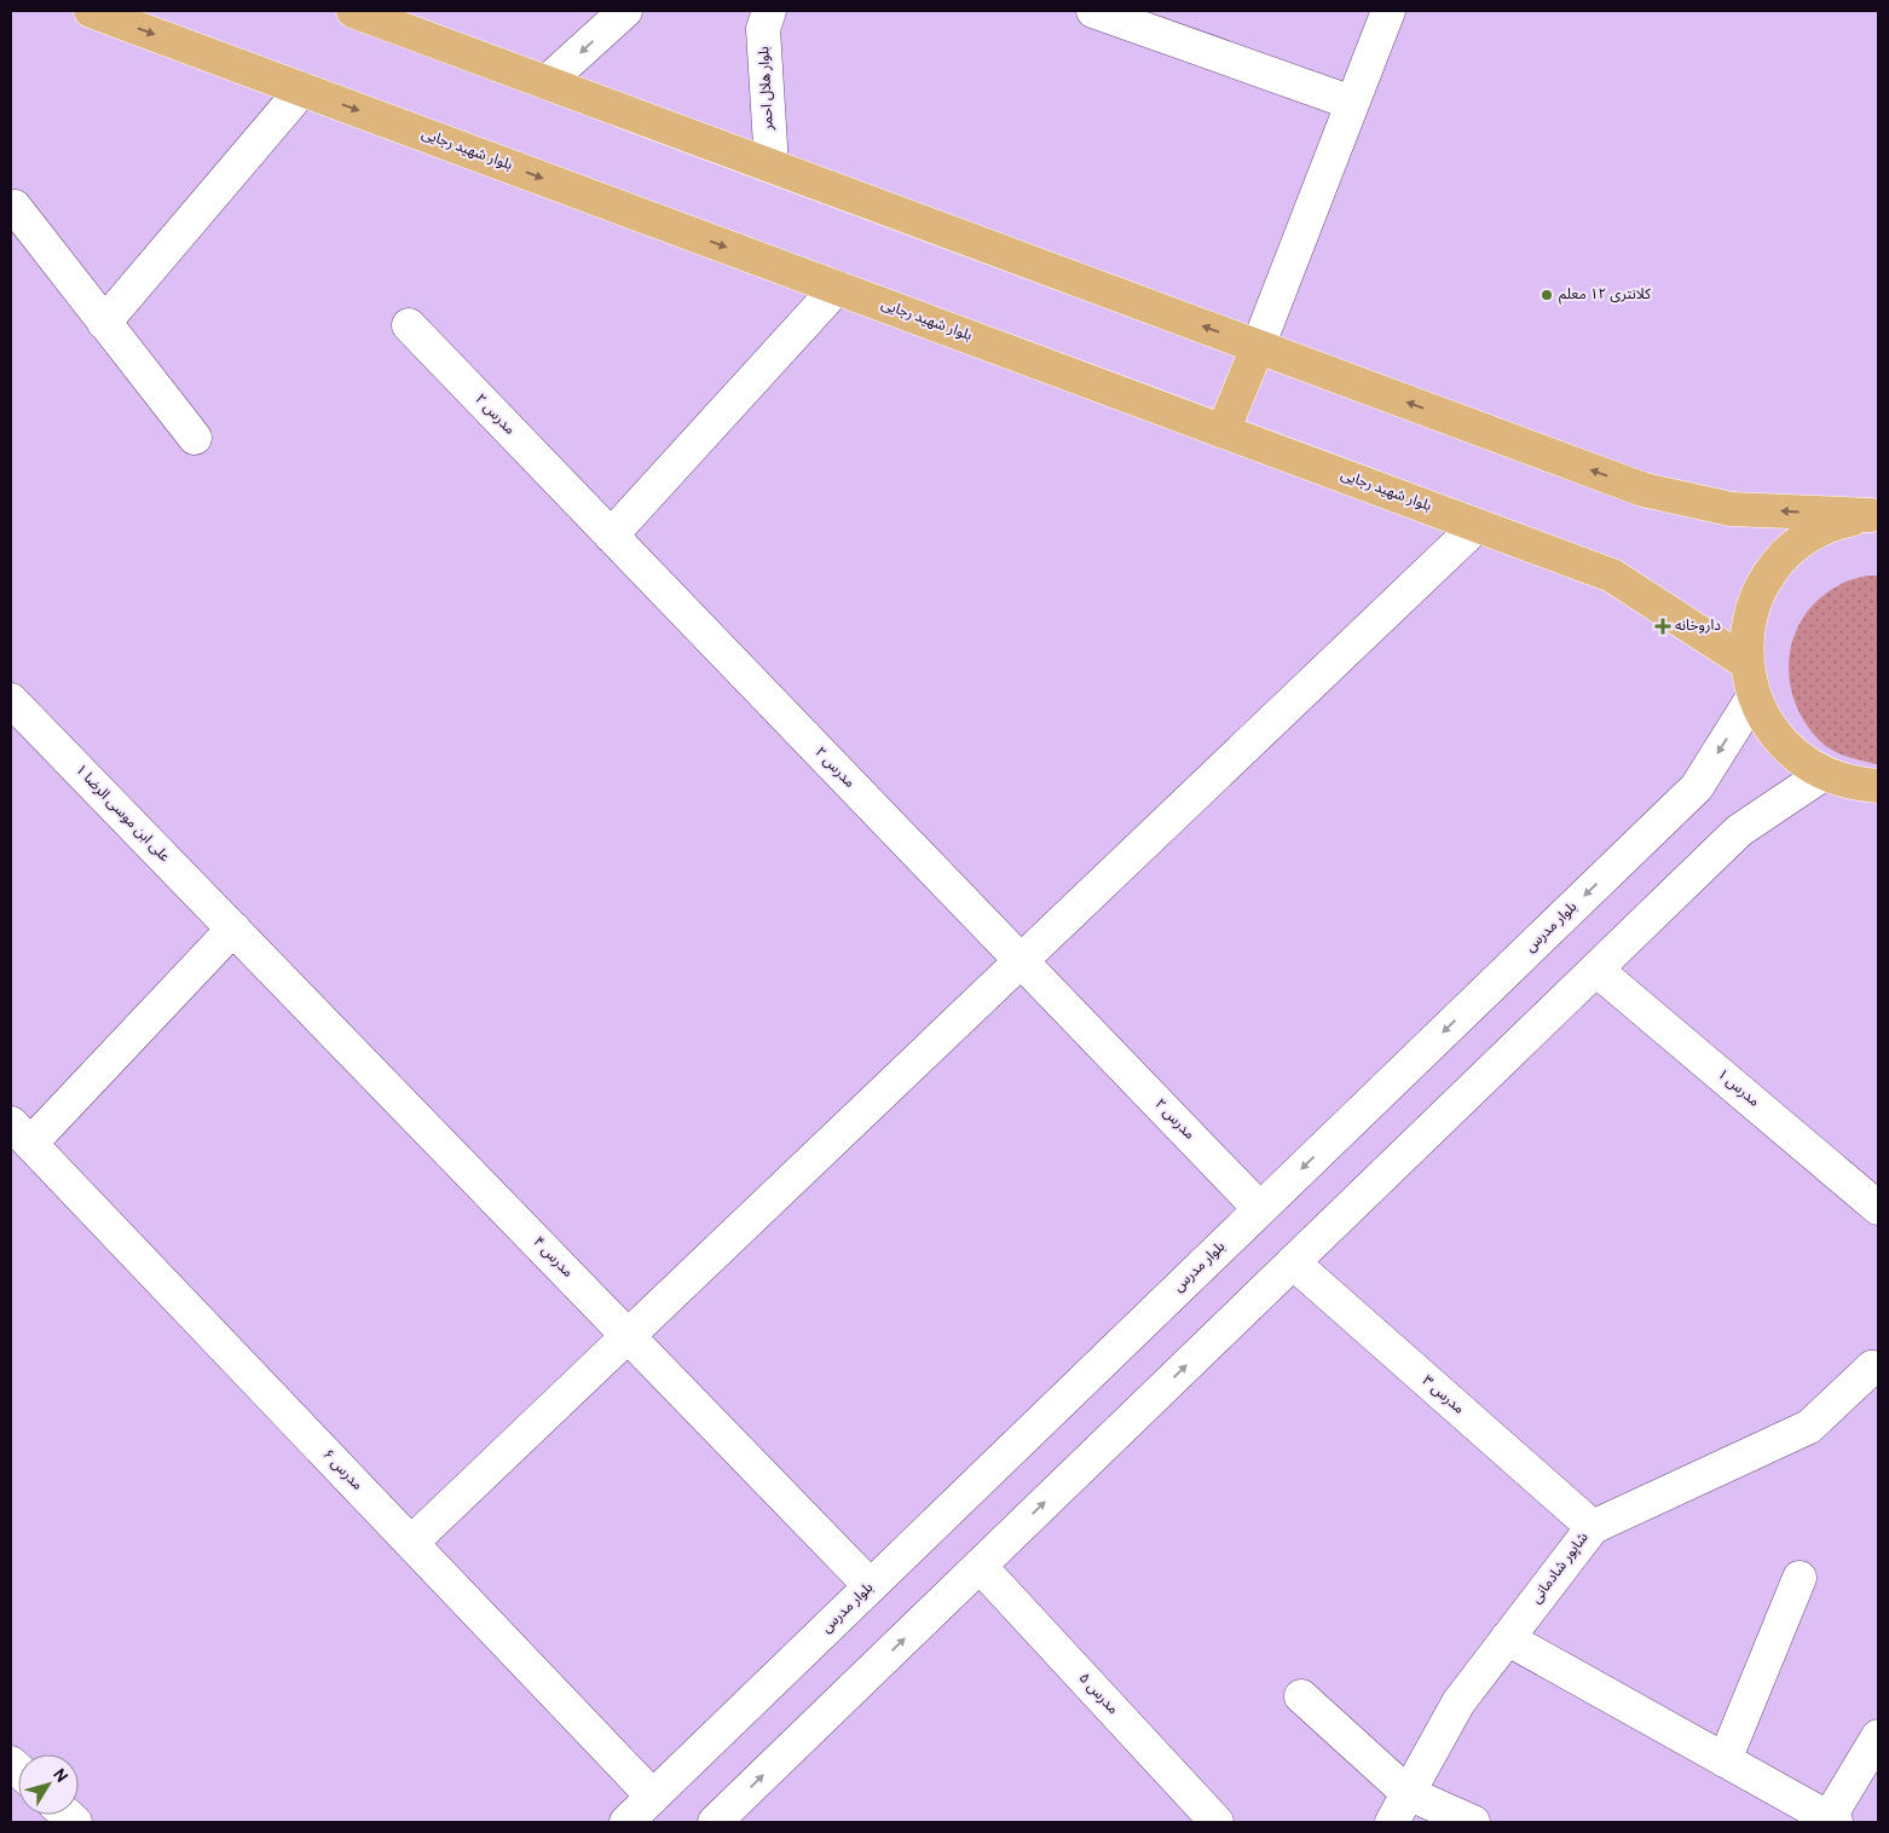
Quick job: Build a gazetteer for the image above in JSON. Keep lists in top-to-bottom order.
{
  "streets": {
    "main road": ["بلوار شهید رجایی"],
    "street": [
      "بلوار هلال احمر",
      "مدرس ۲",
      "علی ابن موسی الرضا ۱",
      "بلوار مدرس",
      "مدرس ۱",
      "مدرس ۴",
      "مدرس ۳",
      "مدرس ۶",
      "شاپور شادمانی",
      "مدرس ۵"
    ]
  },
  "crossings": [
    ["مدرس ۲", "بلوار مدرس"],
    ["علی ابن موسی الرضا ۱", "مدرس ۴"],
    ["بلوار مدرس", "مدرس ۴"],
    ["بلوار مدرس", "مدرس ۶"],
    ["مدرس ۳", "شاپور شادمانی"]
  ],
  "places": {
    "other": ["کلانتری ۱۲ معلم"],
    "health": ["داروخانه"]
  },
  "north": "top right"
}
